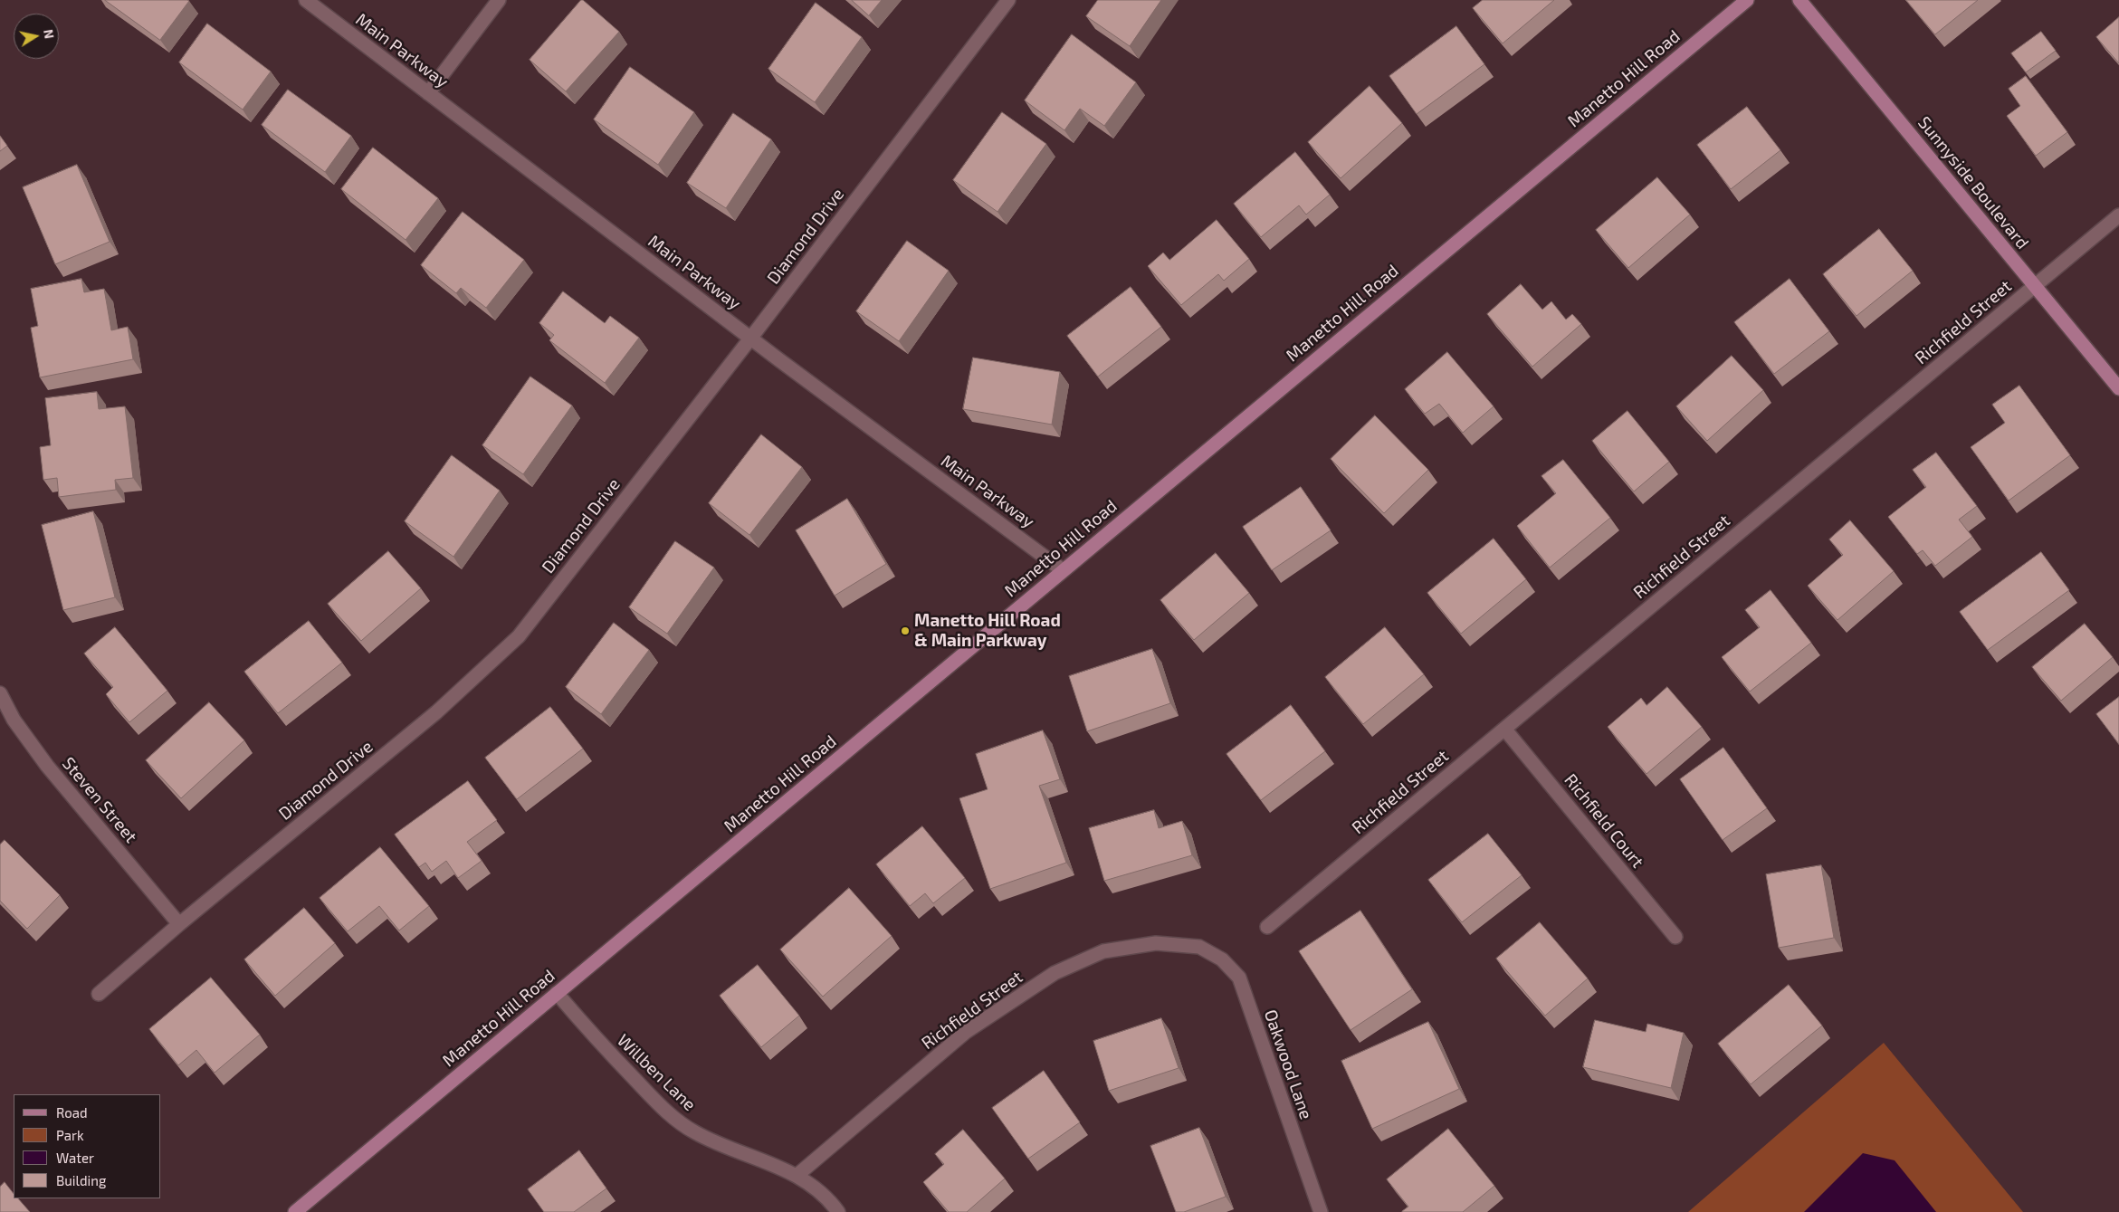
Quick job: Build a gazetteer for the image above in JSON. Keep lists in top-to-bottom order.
{
  "streets": {
    "main road": ["Manetto Hill Road", "Sunnyside Boulevard"],
    "street": [
      "Main Parkway",
      "Diamond Drive",
      "Richfield Street",
      "Steven Street",
      "Richfield Court",
      "Oakwood Lane",
      "Willben Lane"
    ]
  },
  "crossings": [
    ["Main Parkway", "Manetto Hill Road"],
    ["Main Parkway", "Diamond Drive"],
    ["Manetto Hill Road", "Willben Lane"],
    ["Sunnyside Boulevard", "Richfield Street"],
    ["Diamond Drive", "Steven Street"],
    ["Richfield Street", "Richfield Court"],
    ["Richfield Street", "Oakwood Lane"],
    ["Richfield Street", "Willben Lane"]
  ],
  "places": ["Manetto Hill Road & Main Parkway"],
  "legend": [
    "Road",
    "Park",
    "Water",
    "Building"
  ],
  "north": "right"
}
